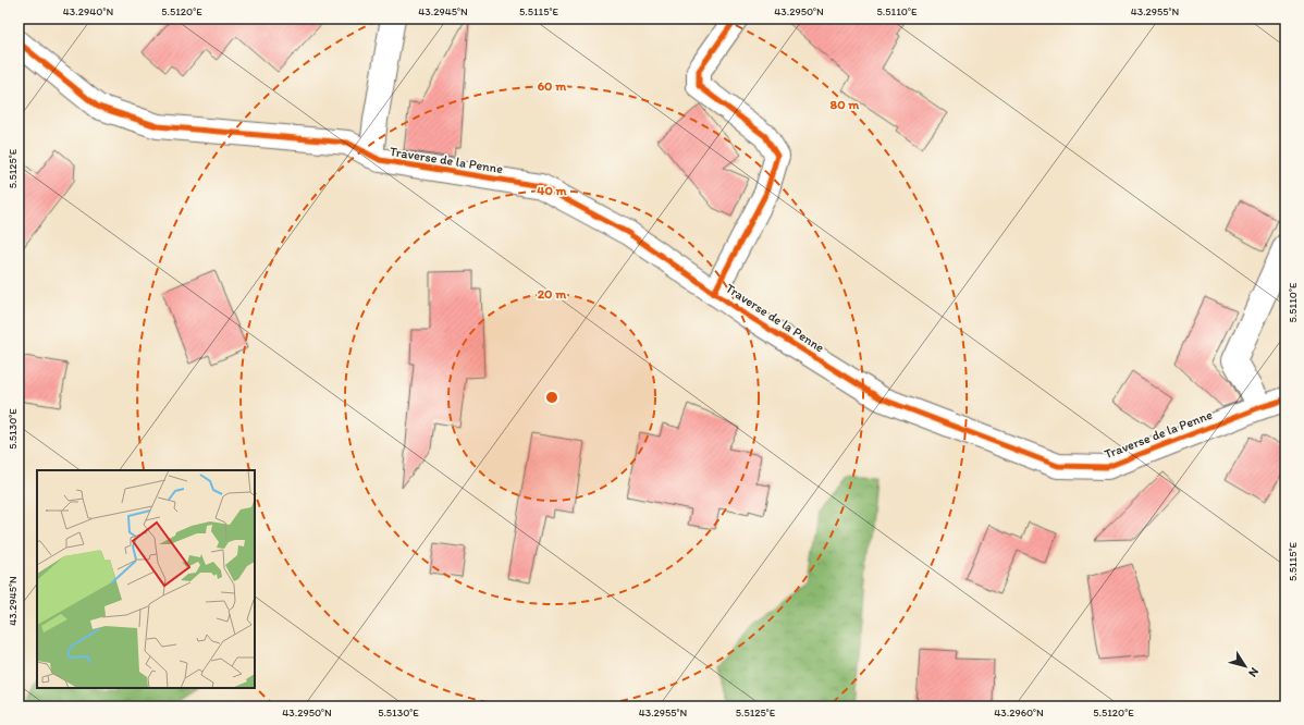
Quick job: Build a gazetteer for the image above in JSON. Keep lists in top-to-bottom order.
{
  "streets": {
    "street": ["Traverse de la Penne"]
  },
  "north": "bottom right",
  "coordinates": [
    "43.2940°N",
    "5.5120°E",
    "43.2945°N",
    "5.5115°E",
    "43.2950°N",
    "5.5110°E",
    "43.2955°N",
    "5.5125°E",
    "5.5130°E",
    "43.2960°N"
  ],
  "rings": [
    "60 m",
    "80 m",
    "40 m",
    "20 m"
  ]
}
